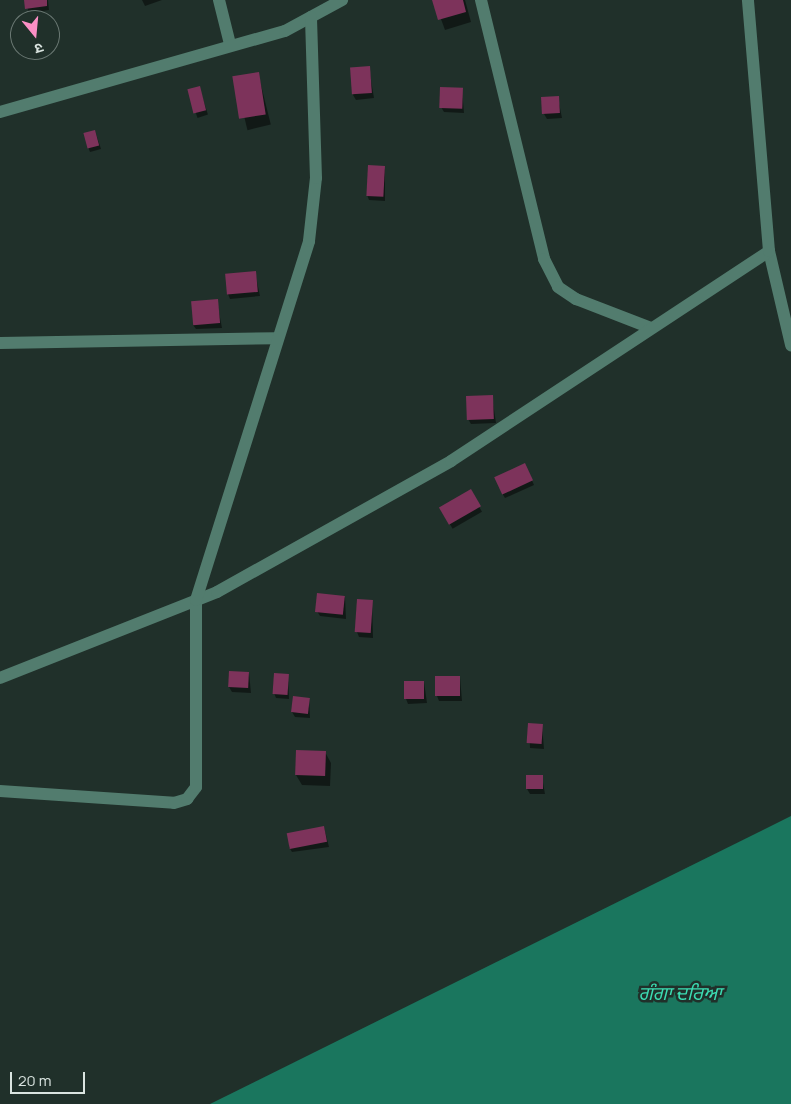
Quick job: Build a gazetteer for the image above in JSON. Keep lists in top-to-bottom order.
{
  "water": ["ਗੰਗਾ ਦਰਿਆ"],
  "scale_bar": "20 m",
  "north": "bottom"
}
